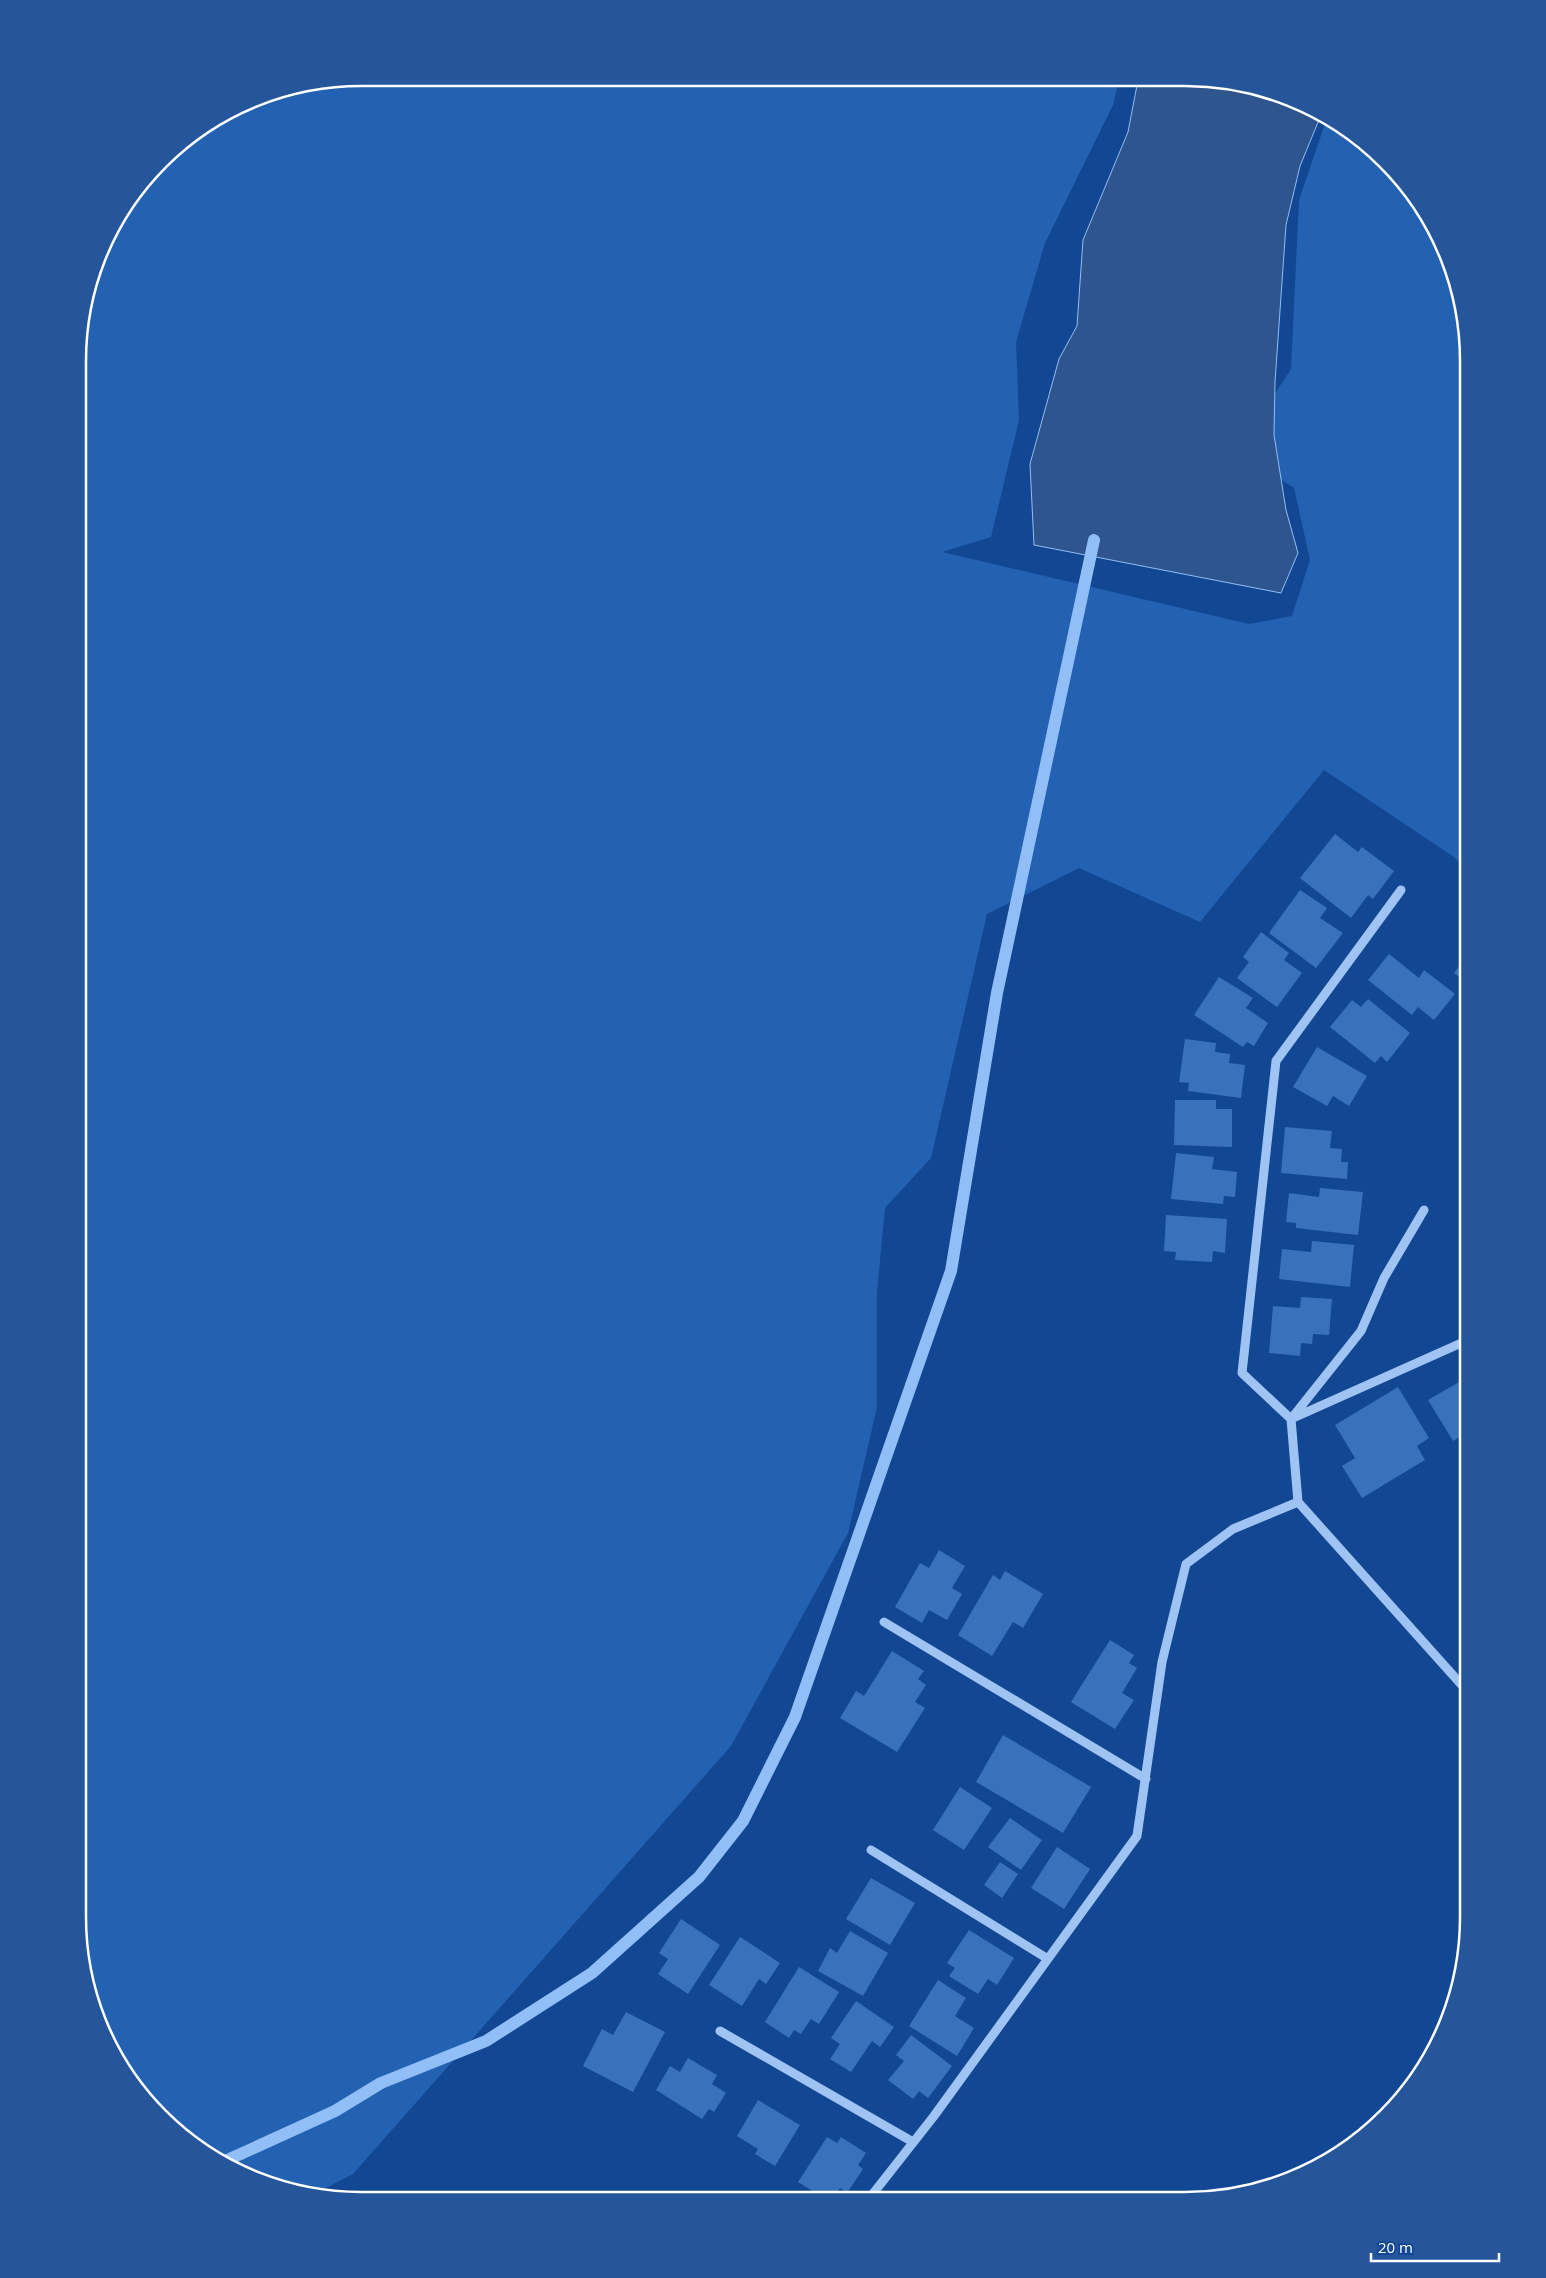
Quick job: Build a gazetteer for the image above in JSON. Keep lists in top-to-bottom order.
{
  "scale_bar": "20 m"
}
